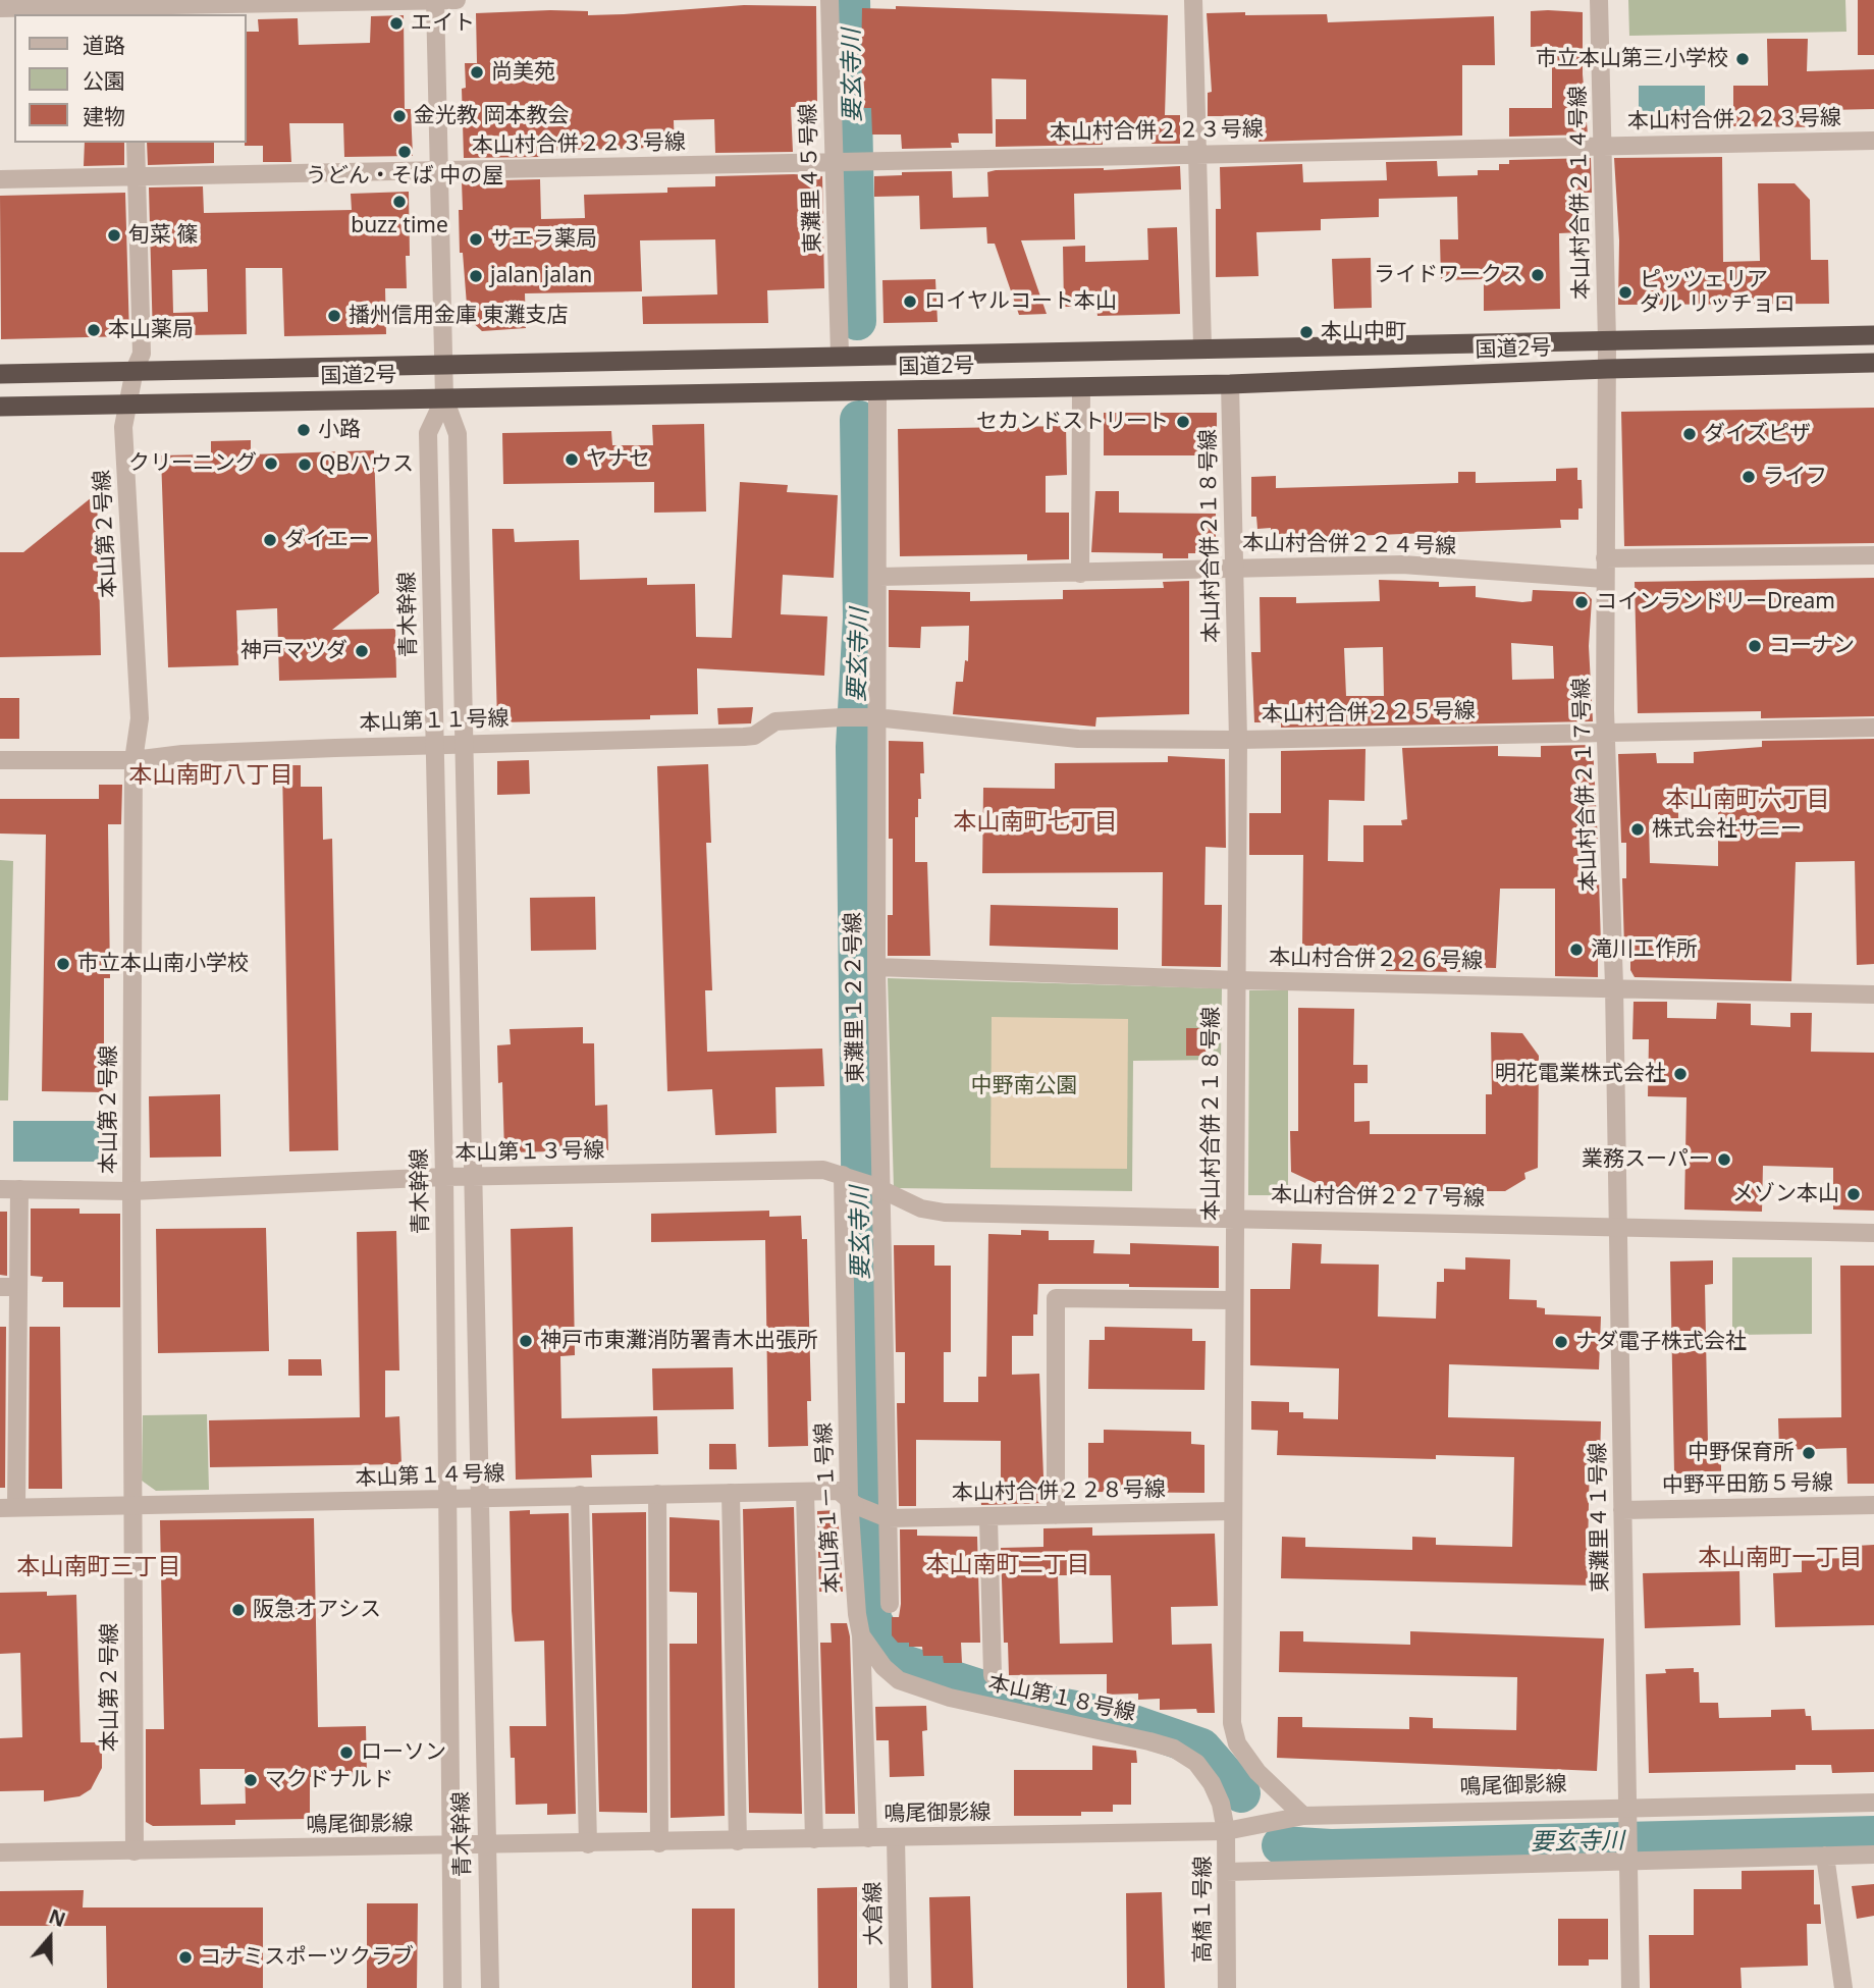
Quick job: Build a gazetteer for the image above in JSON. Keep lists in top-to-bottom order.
{
  "streets": {
    "highway": ["国道2号"],
    "street": [
      "本山村合併２２３号線",
      "東灘里４５号線",
      "本山村合併２１４号線",
      "本山第２号線",
      "本山村合併２１８号線",
      "本山村合併２２４号線",
      "青木幹線",
      "本山村合併２２５号線",
      "本山第１１号線",
      "本山村合併２１７号線",
      "本山村合併２２６号線",
      "東灘里１２２号線",
      "本山第１３号線",
      "本山村合併２２７号線",
      "本山第１４号線",
      "中野平田筋５号線",
      "本山村合併２２８号線",
      "本山第１－１号線",
      "東灘里４１号線",
      "本山第１８号線",
      "鳴尾御影線",
      "高橋１号線",
      "大倉線"
    ]
  },
  "crossings": [
    ["本山村合併２２３号線", "東灘里４５号線"],
    ["本山村合併２２３号線", "本山村合併２１４号線"],
    ["本山村合併２２３号線", "本山第２号線"],
    ["本山村合併２２３号線", "青木幹線"],
    ["東灘里４５号線", "国道2号"],
    ["本山村合併２１４号線", "国道2号"],
    ["本山村合併２１４号線", "本山村合併２１７号線"],
    ["国道2号", "本山第２号線"],
    ["国道2号", "本山村合併２１８号線"],
    ["国道2号", "青木幹線"],
    ["国道2号", "本山村合併２１７号線"],
    ["国道2号", "東灘里１２２号線"],
    ["本山第２号線", "本山第１１号線"],
    ["本山第２号線", "本山第１３号線"],
    ["本山第２号線", "本山第１４号線"],
    ["本山第２号線", "鳴尾御影線"],
    ["本山村合併２１８号線", "本山村合併２２４号線"],
    ["本山村合併２１８号線", "本山村合併２２５号線"],
    ["本山村合併２１８号線", "本山村合併２２６号線"],
    ["本山村合併２１８号線", "本山村合併２２７号線"],
    ["本山村合併２１８号線", "本山村合併２２８号線"],
    ["本山村合併２１８号線", "鳴尾御影線"],
    ["本山村合併２２４号線", "本山村合併２１７号線"],
    ["本山村合併２２４号線", "東灘里１２２号線"],
    ["青木幹線", "本山第１１号線"],
    ["青木幹線", "本山第１３号線"],
    ["青木幹線", "本山第１４号線"],
    ["青木幹線", "鳴尾御影線"],
    ["本山村合併２２５号線", "本山第１１号線"],
    ["本山村合併２２５号線", "本山村合併２１７号線"],
    ["本山村合併２２５号線", "東灘里１２２号線"],
    ["本山第１１号線", "東灘里１２２号線"],
    ["本山村合併２１７号線", "本山村合併２２６号線"],
    ["本山村合併２１７号線", "本山村合併２２７号線"],
    ["本山村合併２１７号線", "東灘里４１号線"],
    ["本山村合併２２６号線", "東灘里１２２号線"],
    ["東灘里１２２号線", "本山第１３号線"],
    ["東灘里１２２号線", "本山村合併２２７号線"],
    ["東灘里１２２号線", "本山第１４号線"],
    ["東灘里１２２号線", "本山村合併２２８号線"],
    ["本山第１３号線", "本山村合併２２７号線"],
    ["本山第１３号線", "本山第１－１号線"],
    ["本山村合併２２７号線", "東灘里４１号線"],
    ["本山第１４号線", "本山村合併２２８号線"],
    ["本山第１４号線", "本山第１－１号線"],
    ["中野平田筋５号線", "東灘里４１号線"],
    ["本山第１－１号線", "本山第１８号線"],
    ["本山第１－１号線", "鳴尾御影線"],
    ["東灘里４１号線", "鳴尾御影線"],
    ["本山第１８号線", "鳴尾御影線"],
    ["本山第１８号線", "高橋１号線"],
    ["鳴尾御影線", "高橋１号線"],
    ["鳴尾御影線", "大倉線"]
  ],
  "districts": [
    "本山南町八丁目",
    "本山南町六丁目",
    "本山南町七丁目",
    "本山南町一丁目",
    "本山南町二丁目",
    "本山南町三丁目"
  ],
  "water": ["要玄寺川"],
  "parks": ["中野南公園"],
  "places": [
    "エイト",
    "市立本山第三小学校",
    "尚美苑",
    "金光教 岡本教会",
    "うどん・そば 中の屋",
    "buzz time",
    "旬菜 篠",
    "サエラ薬局",
    "ライドワークス",
    "jalan jalan",
    "ピッツェリア ダル リッチョロ",
    "ロイヤルコート本山",
    "播州信用金庫 東灘支店",
    "本山薬局",
    "本山中町",
    "セカンドストリート",
    "小路",
    "ダイズピザ",
    "ヤナセ",
    "クリーニング",
    "QBハウス",
    "ライフ",
    "ダイエー",
    "コインランドリーDream",
    "コーナン",
    "神戸マツダ",
    "株式会社サニー",
    "滝川工作所",
    "市立本山南小学校",
    "明花電業株式会社",
    "業務スーパー",
    "メゾン本山",
    "神戸市東灘消防署青木出張所",
    "ナダ電子株式会社",
    "中野保育所",
    "阪急オアシス",
    "ローソン",
    "マクドナルド",
    "コナミスポーツクラブ"
  ],
  "legend": ["道路", "公園", "建物"],
  "north": "top"
}
